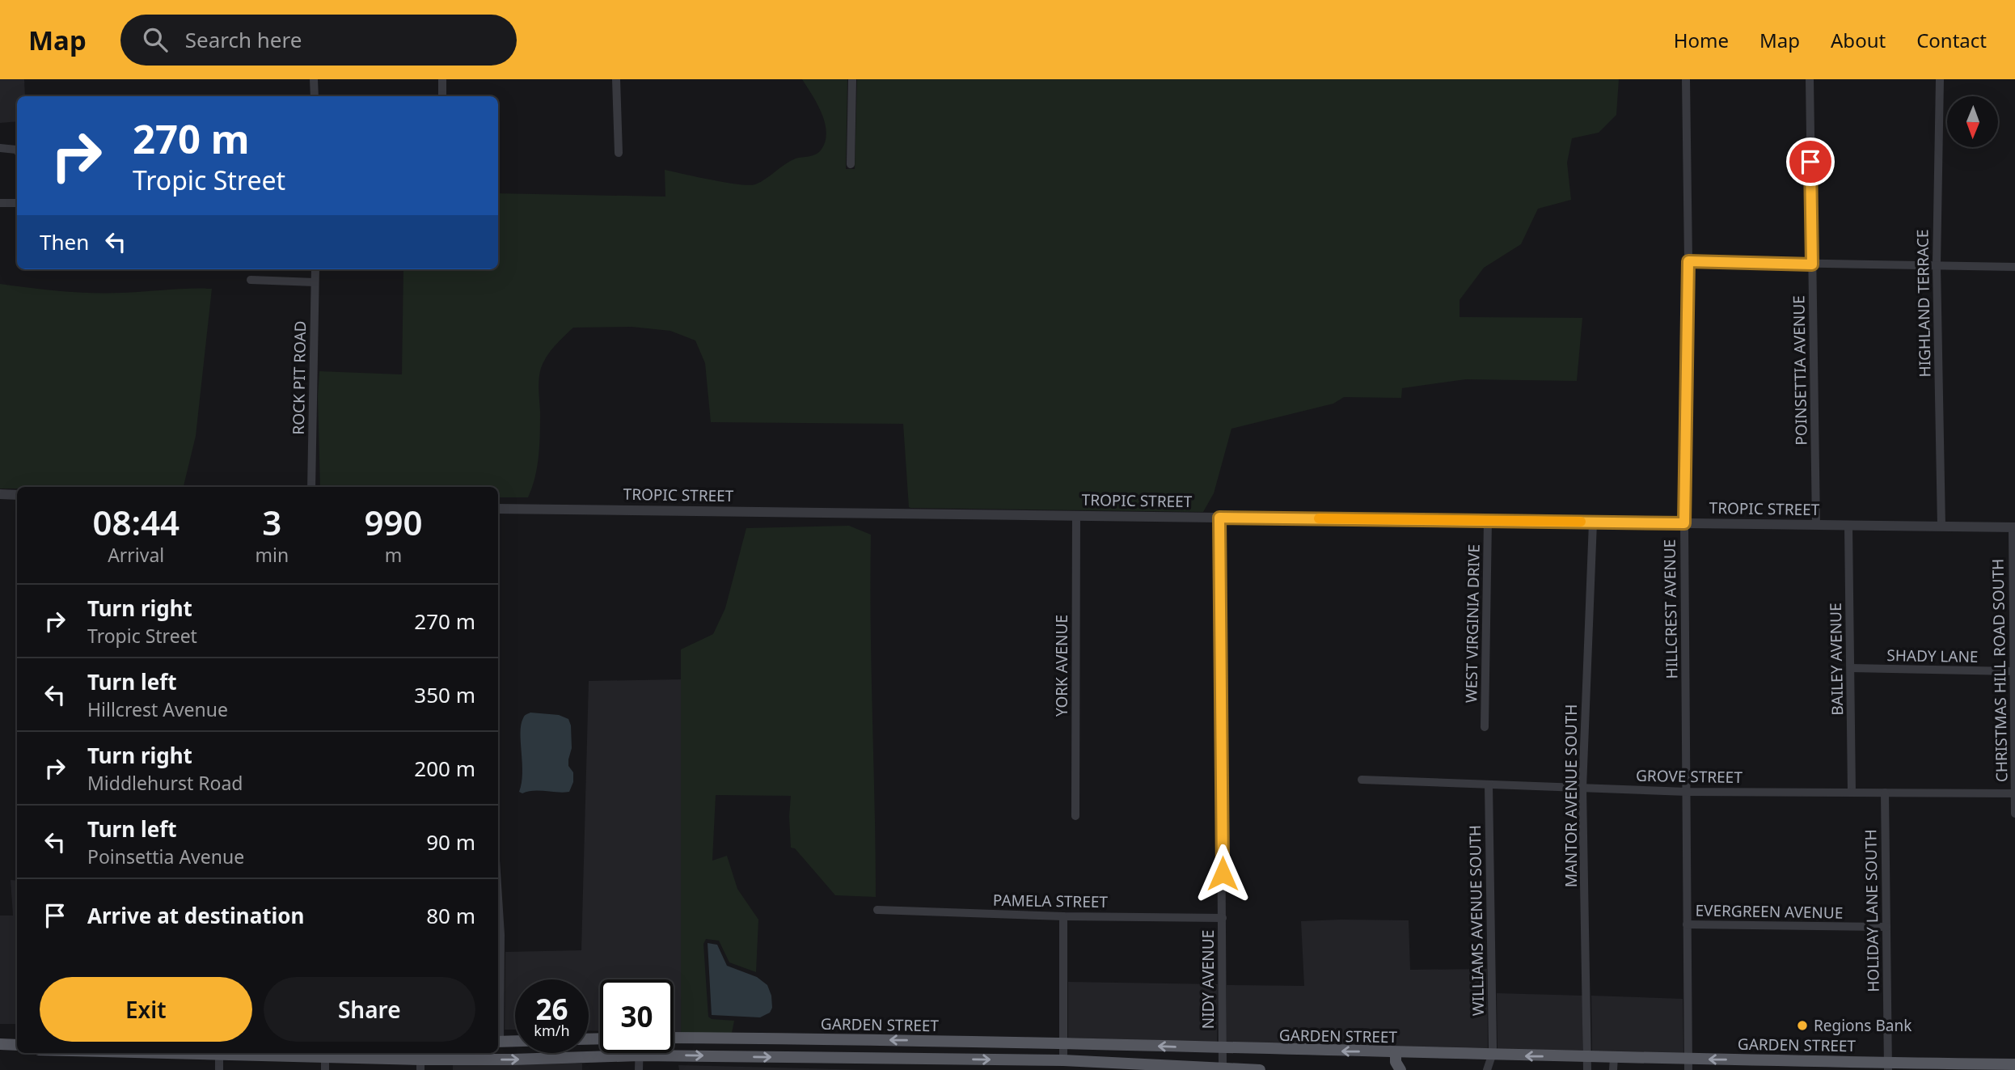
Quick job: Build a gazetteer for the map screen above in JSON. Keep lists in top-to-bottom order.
{
  "streets": {
    "main road": ["GARDEN STREET"],
    "street": [
      "HIGHLAND TERRACE",
      "POINSETTIA AVENUE",
      "ROCK PIT ROAD",
      "TROPIC STREET",
      "HILLCREST AVENUE",
      "WEST VIRGINIA DRIVE",
      "SHADY LANE",
      "BAILEY AVENUE",
      "YORK AVENUE",
      "CHRISTMAS HILL ROAD SOUTH",
      "GROVE STREET",
      "MANTOR AVENUE SOUTH",
      "PAMELA STREET",
      "HOLIDAY LANE SOUTH",
      "EVERGREEN AVENUE",
      "WILLIAMS AVENUE SOUTH",
      "NIDY AVENUE"
    ]
  },
  "crossings": [
    ["HIGHLAND TERRACE", "TROPIC STREET"],
    ["POINSETTIA AVENUE", "TROPIC STREET"],
    ["TROPIC STREET", "HILLCREST AVENUE"],
    ["TROPIC STREET", "WEST VIRGINIA DRIVE"],
    ["TROPIC STREET", "BAILEY AVENUE"],
    ["TROPIC STREET", "YORK AVENUE"],
    ["TROPIC STREET", "CHRISTMAS HILL ROAD SOUTH"],
    ["TROPIC STREET", "MANTOR AVENUE SOUTH"],
    ["TROPIC STREET", "NIDY AVENUE"],
    ["HILLCREST AVENUE", "GROVE STREET"],
    ["HILLCREST AVENUE", "EVERGREEN AVENUE"],
    ["HILLCREST AVENUE", "GARDEN STREET"],
    ["SHADY LANE", "BAILEY AVENUE"],
    ["SHADY LANE", "CHRISTMAS HILL ROAD SOUTH"],
    ["BAILEY AVENUE", "GROVE STREET"],
    ["CHRISTMAS HILL ROAD SOUTH", "GROVE STREET"],
    ["GROVE STREET", "MANTOR AVENUE SOUTH"],
    ["GROVE STREET", "HOLIDAY LANE SOUTH"],
    ["GROVE STREET", "WILLIAMS AVENUE SOUTH"],
    ["MANTOR AVENUE SOUTH", "GARDEN STREET"],
    ["PAMELA STREET", "NIDY AVENUE"],
    ["HOLIDAY LANE SOUTH", "EVERGREEN AVENUE"],
    ["HOLIDAY LANE SOUTH", "GARDEN STREET"],
    ["WILLIAMS AVENUE SOUTH", "GARDEN STREET"],
    ["NIDY AVENUE", "GARDEN STREET"]
  ],
  "places": ["Regions Bank"],
  "north": "bottom",
  "page": {
    "header": "Map",
    "search": "Search here",
    "nav": [
      "Home",
      "Map",
      "About",
      "Contact"
    ],
    "turn": ["270 m", "Tropic Street"],
    "then": "Then",
    "eta": [
      "08:44",
      "Arrival",
      "3",
      "min",
      "990",
      "m"
    ],
    "list": [
      {
        "name": "Turn right",
        "note": "Tropic Street",
        "value": "270 m"
      },
      {
        "name": "Turn left",
        "note": "Hillcrest Avenue",
        "value": "350 m"
      },
      {
        "name": "Turn right",
        "note": "Middlehurst Road",
        "value": "200 m"
      },
      {
        "name": "Turn left",
        "note": "Poinsettia Avenue",
        "value": "90 m"
      },
      {
        "name": "Arrive at destination",
        "value": "80 m"
      }
    ],
    "buttons": ["Exit", "Share"],
    "speed": "26 km/h",
    "limit": "30"
  }
}
